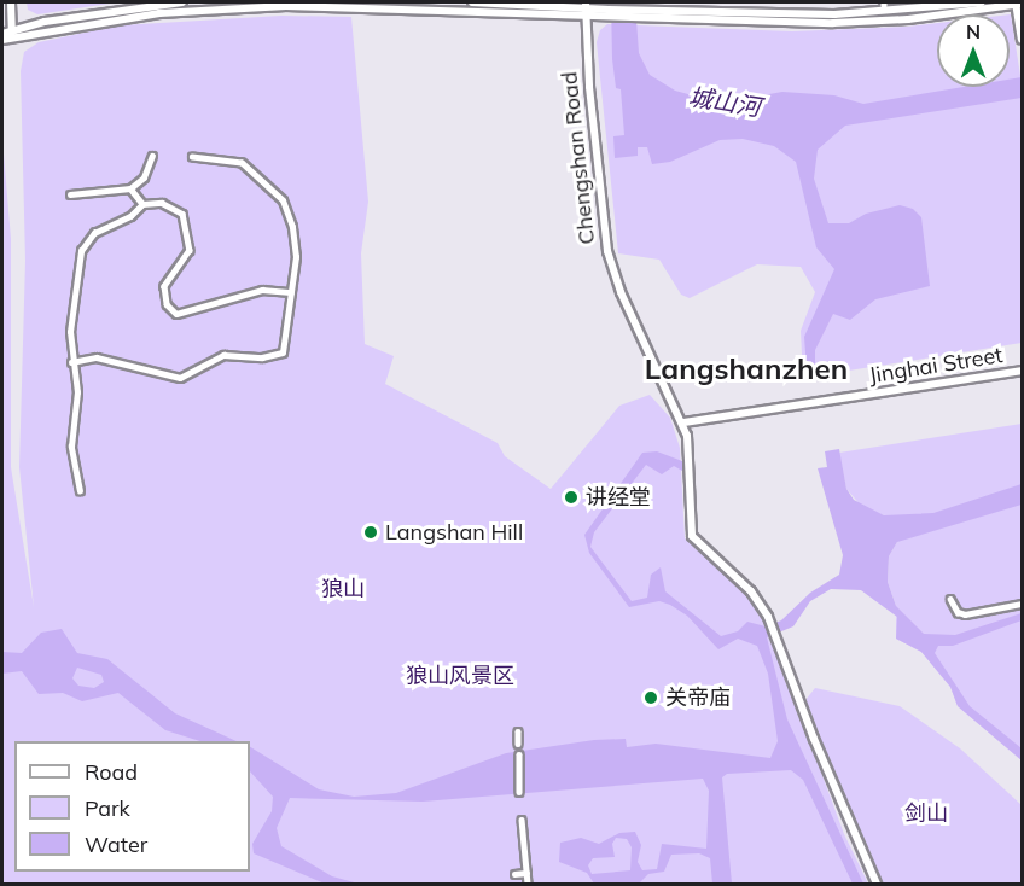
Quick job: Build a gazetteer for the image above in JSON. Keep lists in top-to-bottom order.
{
  "streets": {
    "main road": ["Chengshan Road", "Jinghai Street"]
  },
  "crossings": [
    ["Chengshan Road", "Jinghai Street"]
  ],
  "districts": ["Langshanzhen"],
  "water": ["城山河"],
  "parks": ["狼山", "狼山风景区", "剑山"],
  "places": ["讲经堂", "Langshan Hill", "关帝庙"],
  "legend": ["Road", "Park", "Water"],
  "north": "top"
}
